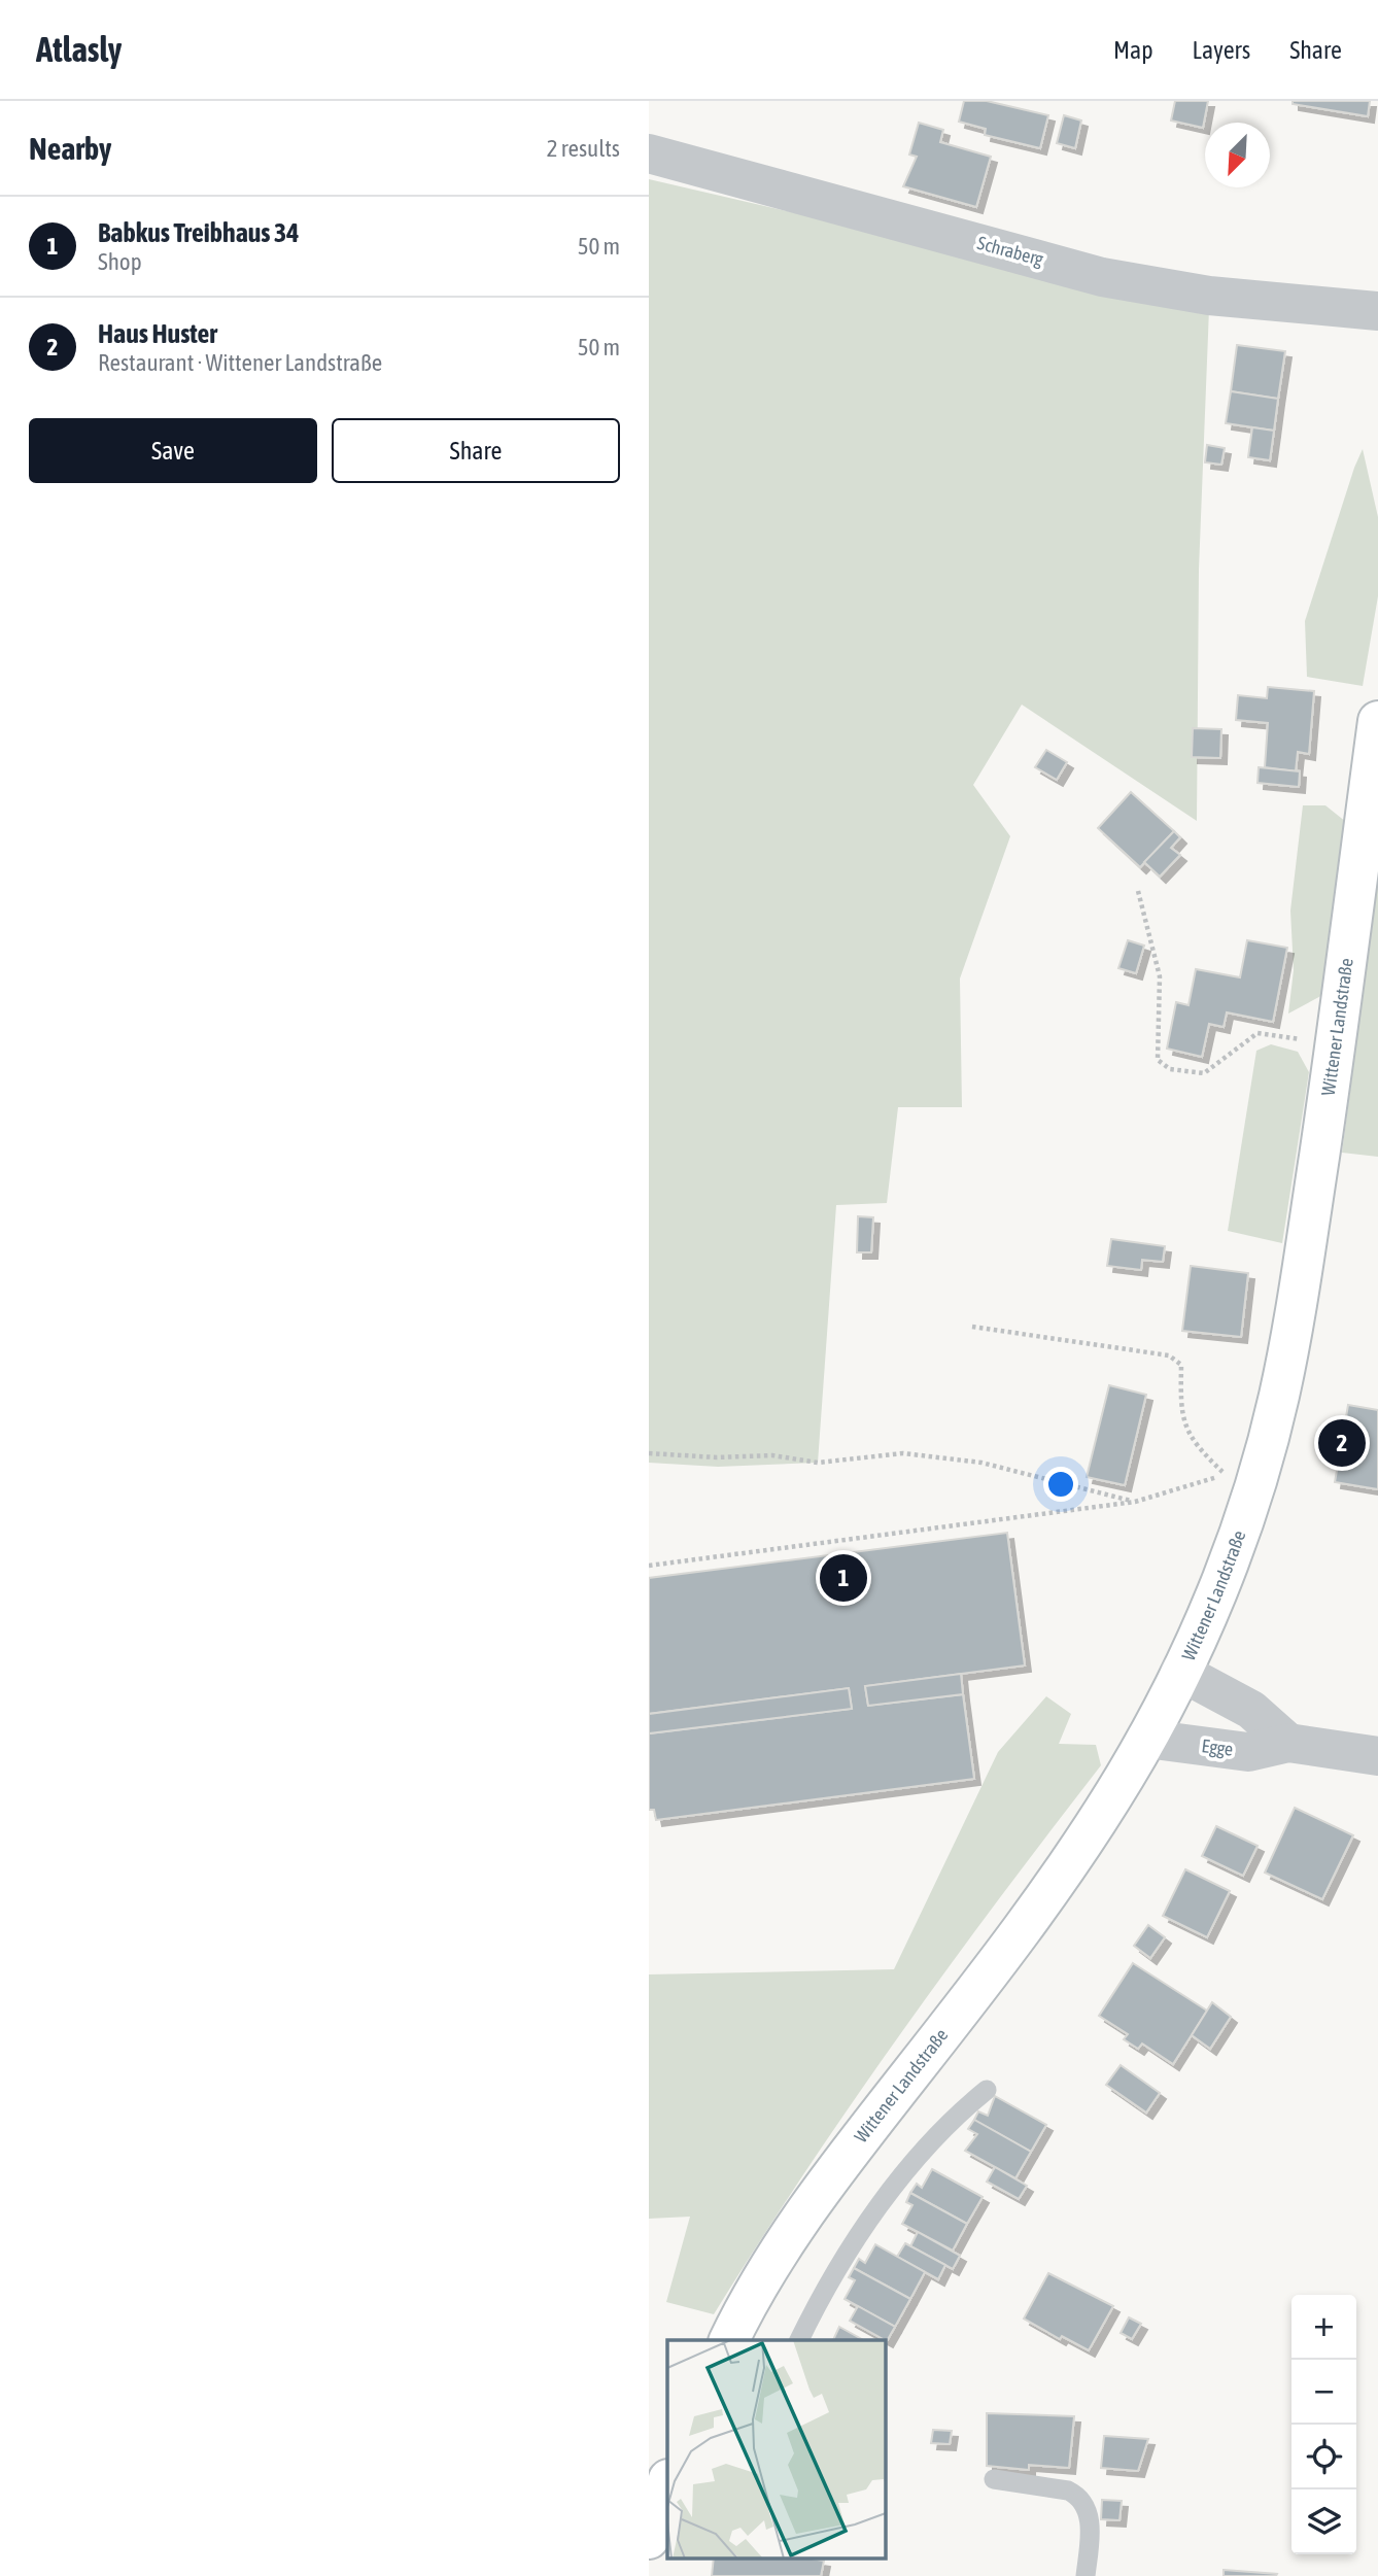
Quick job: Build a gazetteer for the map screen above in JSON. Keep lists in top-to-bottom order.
{
  "streets": {
    "main road": ["Wittener Landstraße"],
    "street": ["Schraberg", "Egge"]
  },
  "crossings": [
    ["Wittener Landstraße", "Egge"]
  ],
  "north": "bottom left",
  "page": {
    "header": "Atlasly",
    "nav": ["Map", "Layers", "Share"],
    "heading": ["Nearby", "2 results"],
    "list": [
      {
        "mark": "1",
        "name": "Babkus Treibhaus 34",
        "note": "Shop",
        "value": "50 m"
      },
      {
        "mark": "2",
        "name": "Haus Huster",
        "note": "Restaurant · Wittener Landstraße",
        "value": "50 m"
      }
    ],
    "buttons": ["Save", "Share"],
    "pins": ["2", "1"],
    "map_buttons": ["+", "−"]
  }
}
